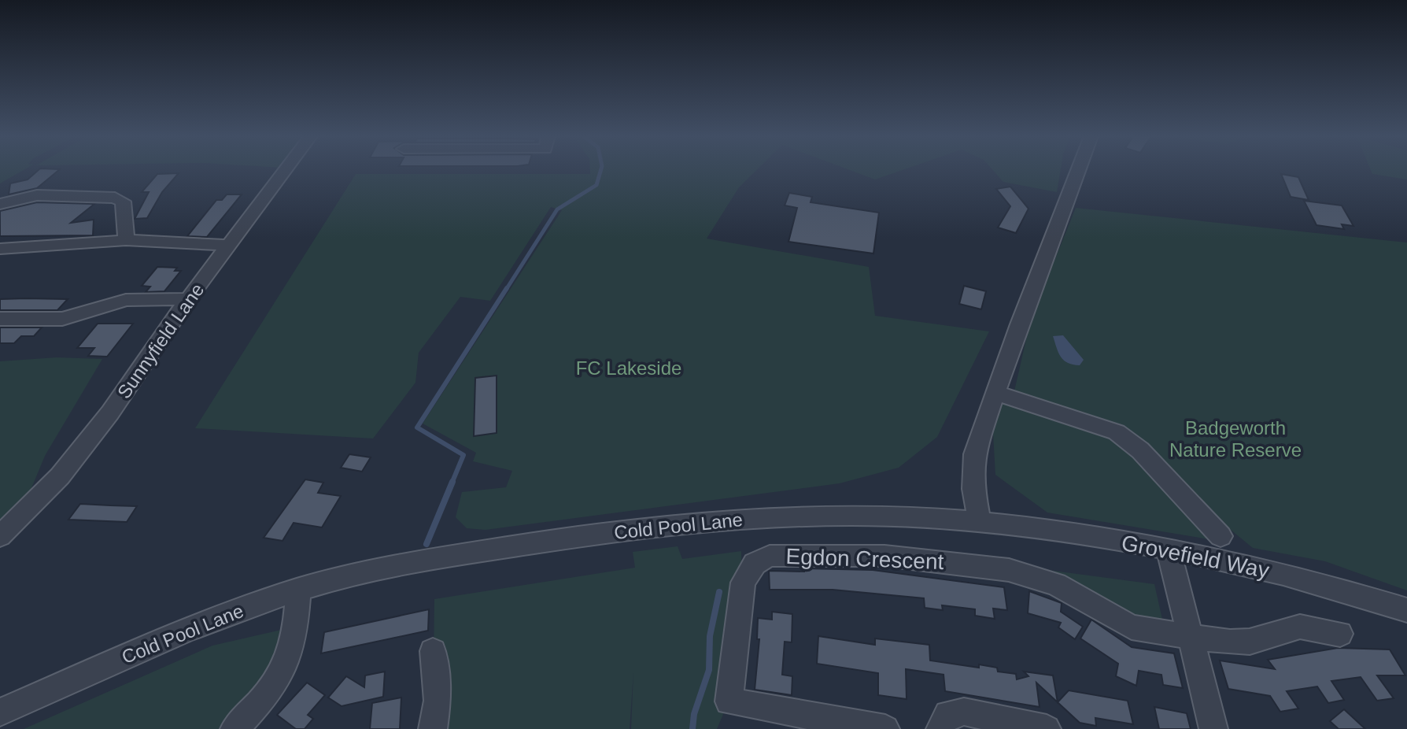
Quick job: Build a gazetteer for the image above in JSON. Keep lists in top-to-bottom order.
{
  "streets": {
    "street": [
      "Sunnyfield Lane",
      "Cold Pool Lane",
      "Grovefield Way",
      "Egdon Crescent"
    ]
  },
  "crossings": [
    ["Cold Pool Lane", "Grovefield Way"]
  ],
  "parks": ["FC Lakeside", "Badgeworth Nature Reserve"]
}
